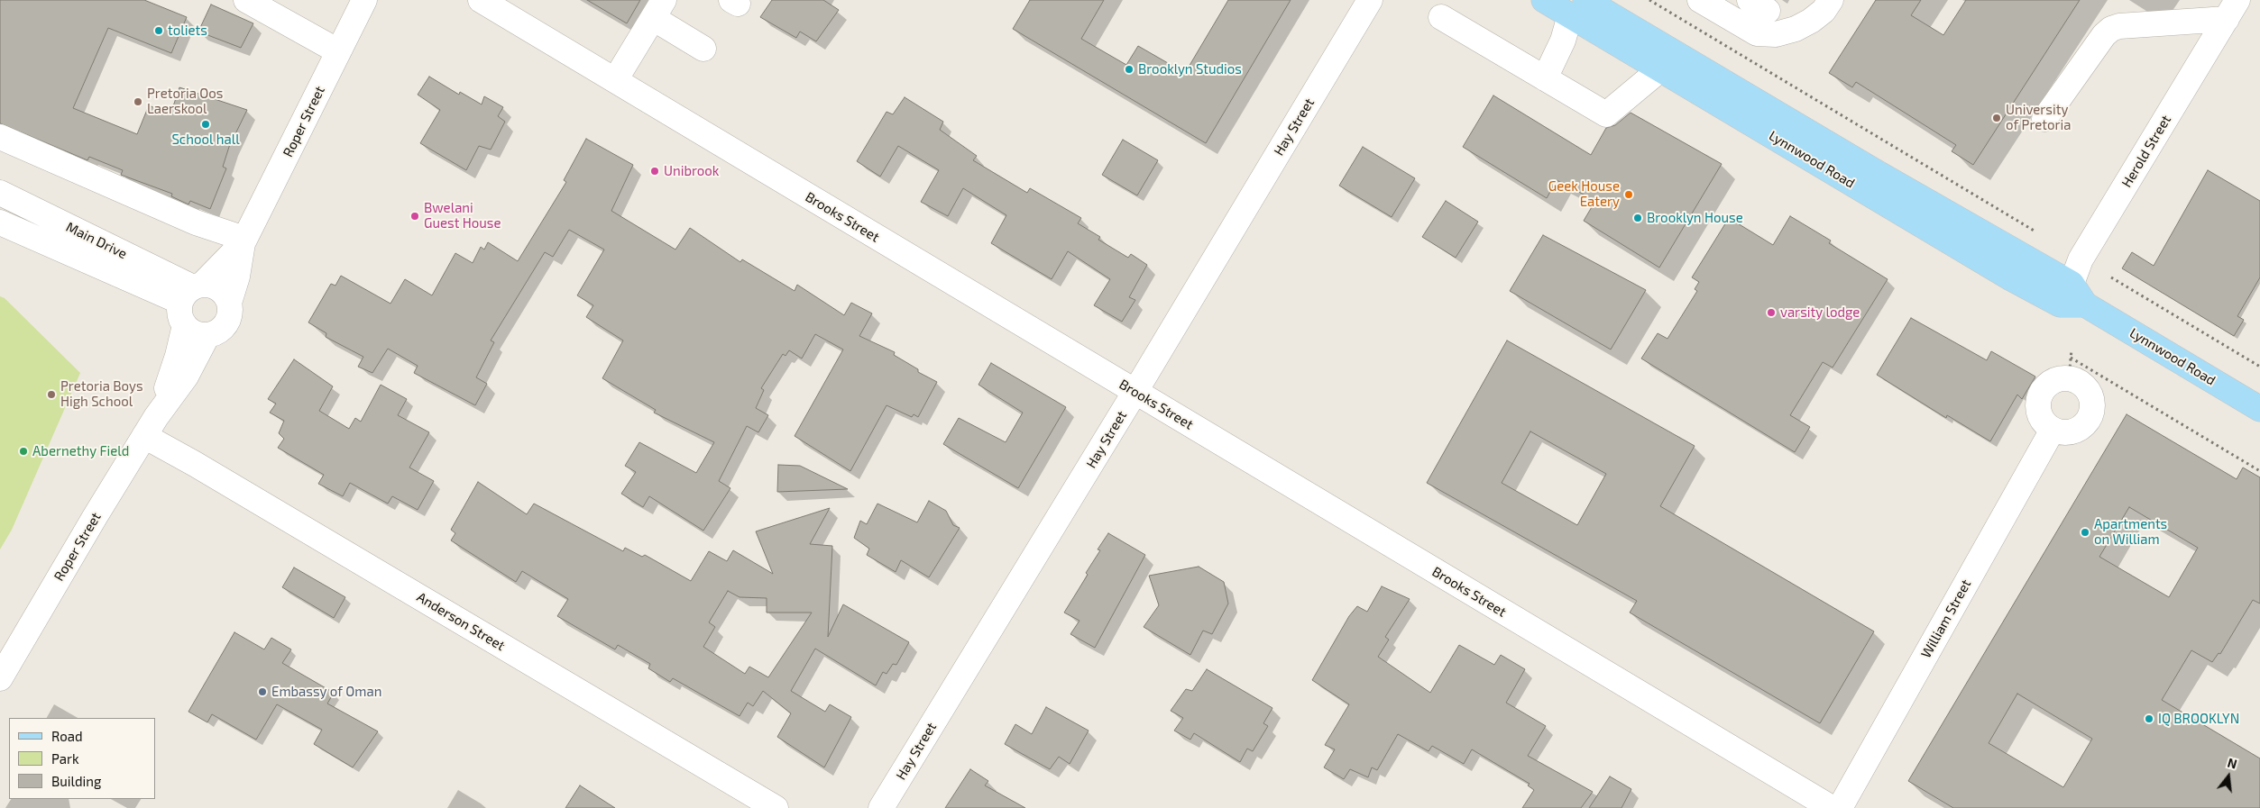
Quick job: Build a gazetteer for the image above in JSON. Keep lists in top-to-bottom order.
{
  "streets": {
    "main road": ["Lynnwood Road"],
    "street": [
      "Roper Street",
      "Hay Street",
      "Herold Street",
      "Brooks Street",
      "Main Drive",
      "William Street",
      "Anderson Street"
    ]
  },
  "crossings": [
    ["Roper Street", "Main Drive"],
    ["Roper Street", "Anderson Street"],
    ["Hay Street", "Brooks Street"],
    ["Herold Street", "Lynnwood Road"]
  ],
  "places": [
    "toliets",
    "Brooklyn Studios",
    "Pretoria Oos Laerskool",
    "University of Pretoria",
    "School hall",
    "Unibrook",
    "Geek House Eatery",
    "Bwelani Guest House",
    "Brooklyn House",
    "varsity lodge",
    "Pretoria Boys High School",
    "Abernethy Field",
    "Apartments on William",
    "Embassy of Oman",
    "IQ BROOKLYN"
  ],
  "legend": ["Road", "Park", "Building"],
  "north": "top"
}
